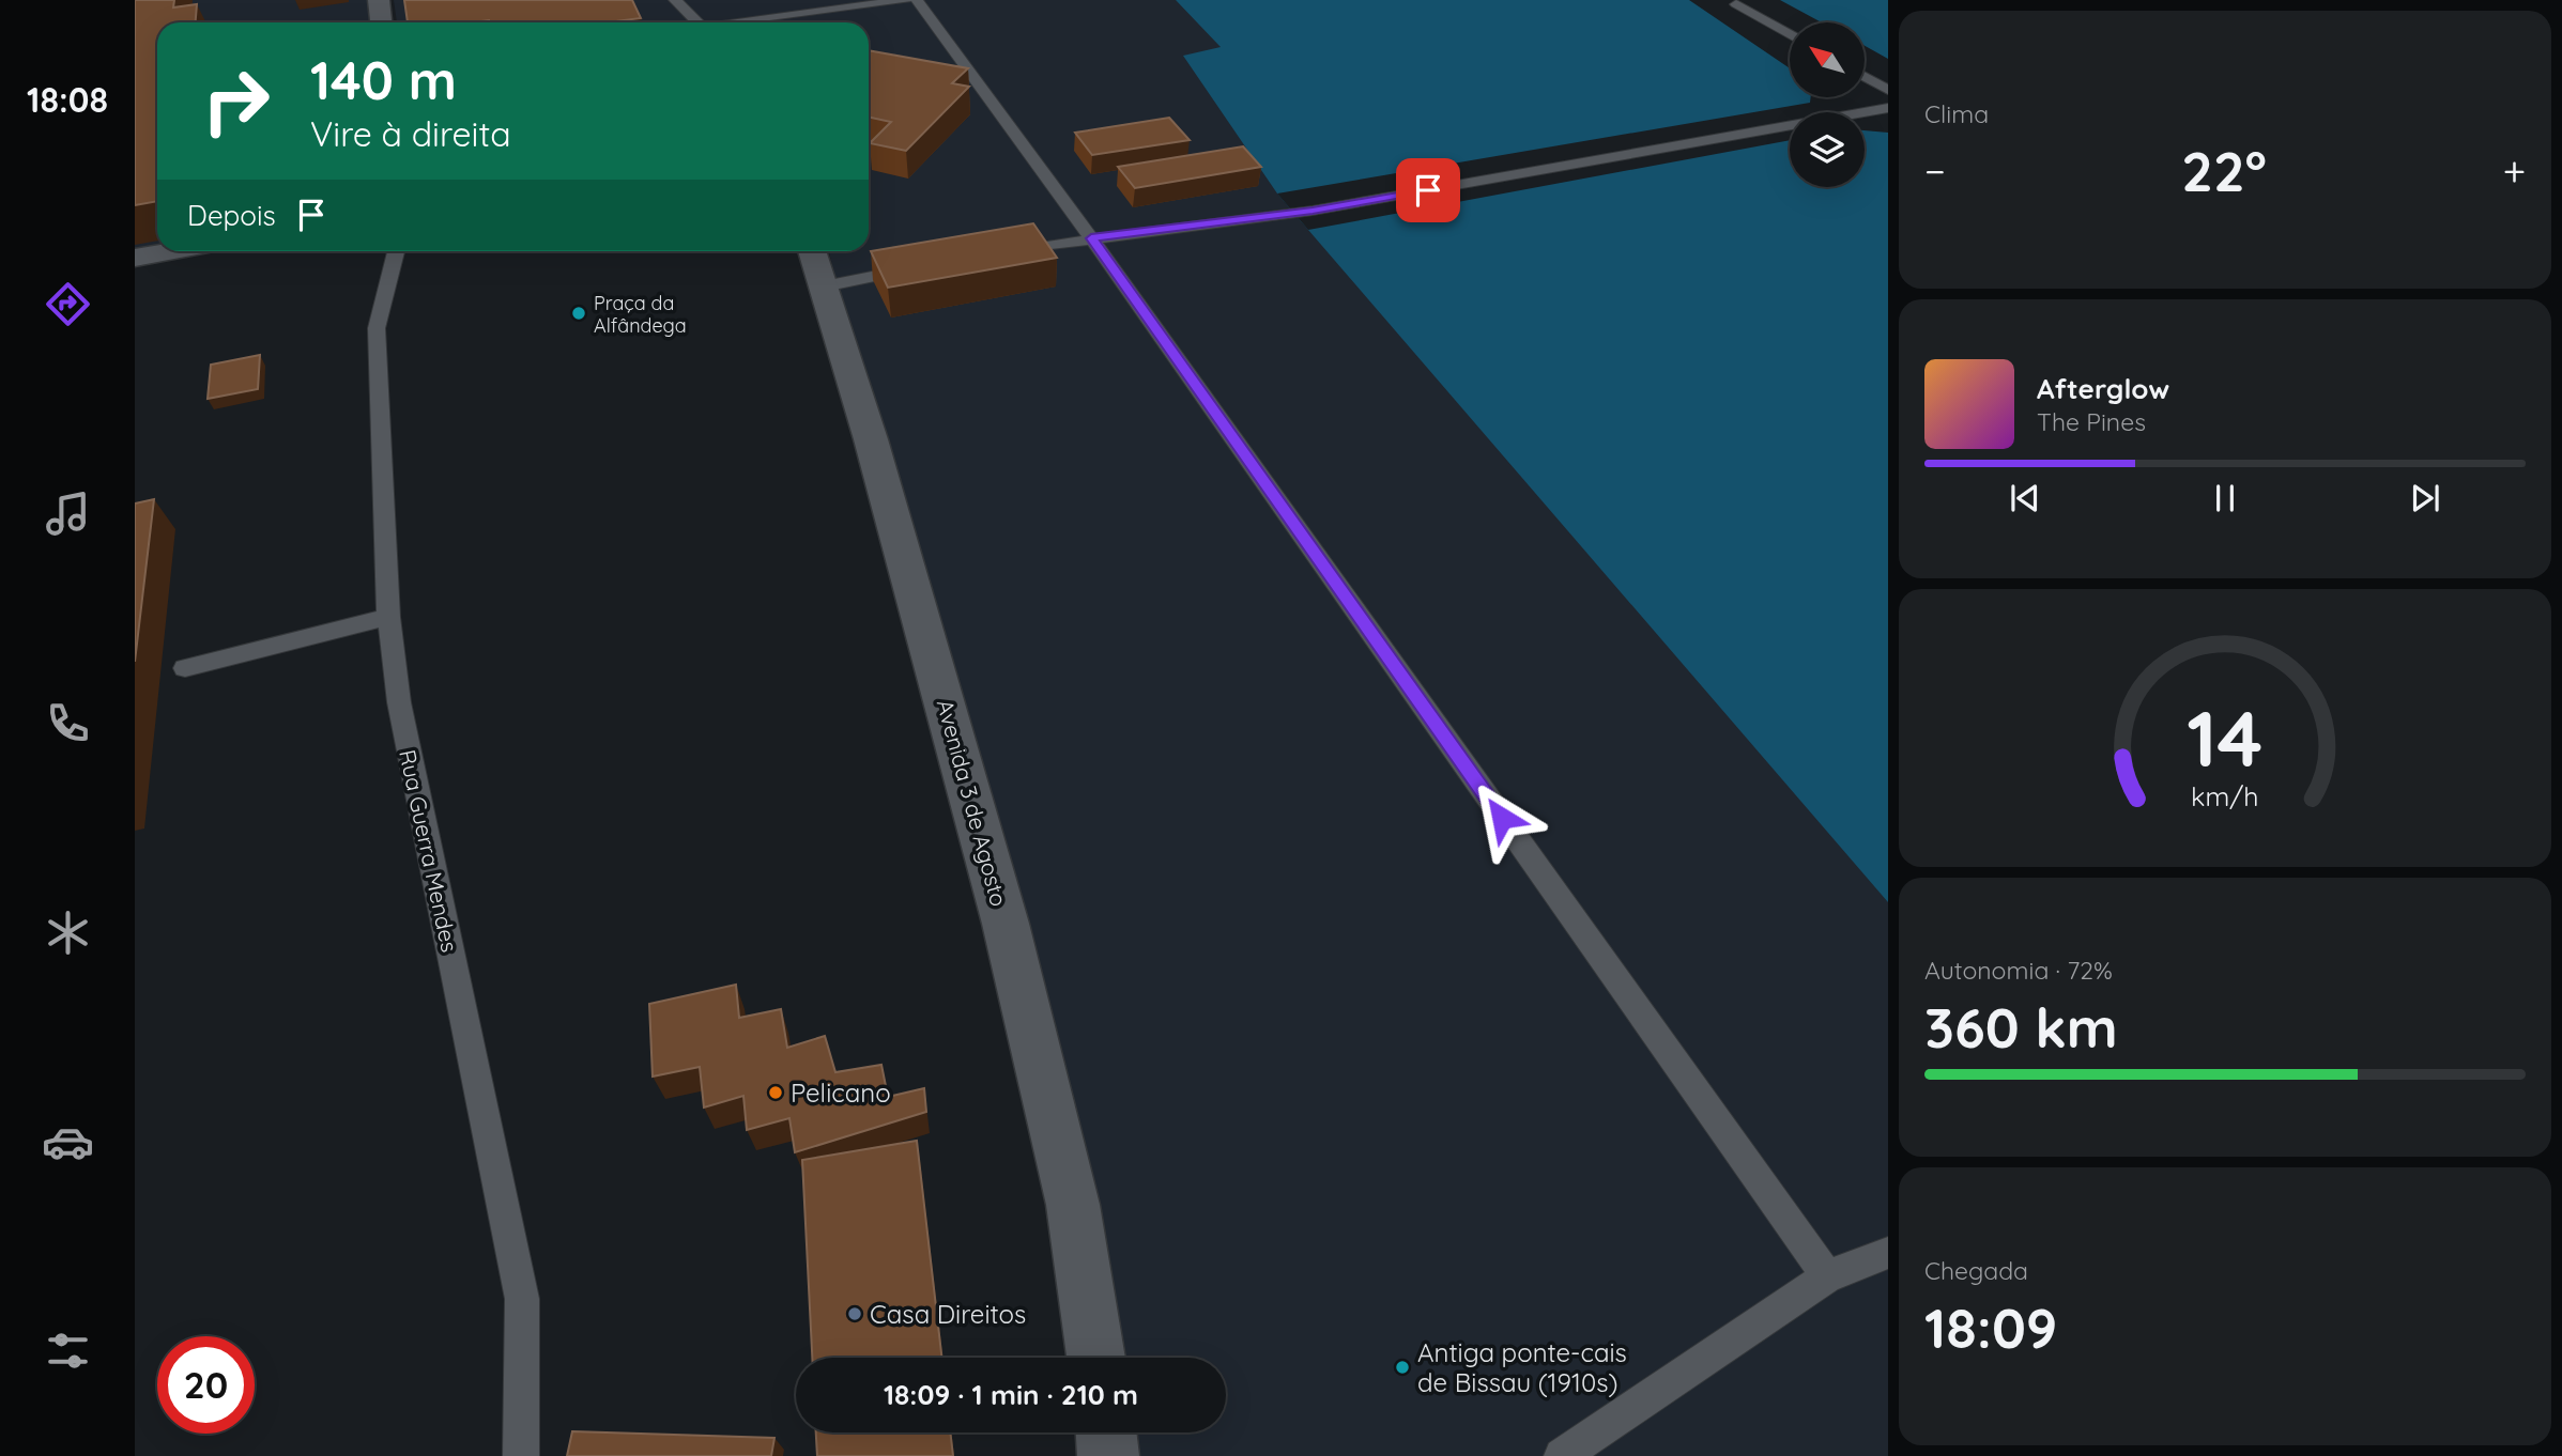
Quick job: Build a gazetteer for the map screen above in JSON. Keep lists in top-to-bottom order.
{
  "streets": {
    "street": ["Avenida 3 de Agosto"],
    "lane": ["Rua Guerra Mendes"]
  },
  "places": [
    "Praça da Alfândega",
    "Pelicano",
    "Casa Direitos",
    "Antiga ponte-cais de Bissau (1910s)"
  ],
  "north": "top left",
  "page": {
    "tabs": "18:08",
    "tile": [
      "Clima",
      ["Autonomia · 72%", "360 km"],
      ["Chegada", "18:09"]
    ],
    "turn": ["140 m", "Vire à direita"],
    "heat": ["−", "22°", "+"],
    "then": "Depois",
    "song": ["Afterglow", "The Pines"],
    "limit": "20",
    "trip": "18:09 · 1 min · 210 m",
    "gauge": ["14", "km/h"]
  }
}
